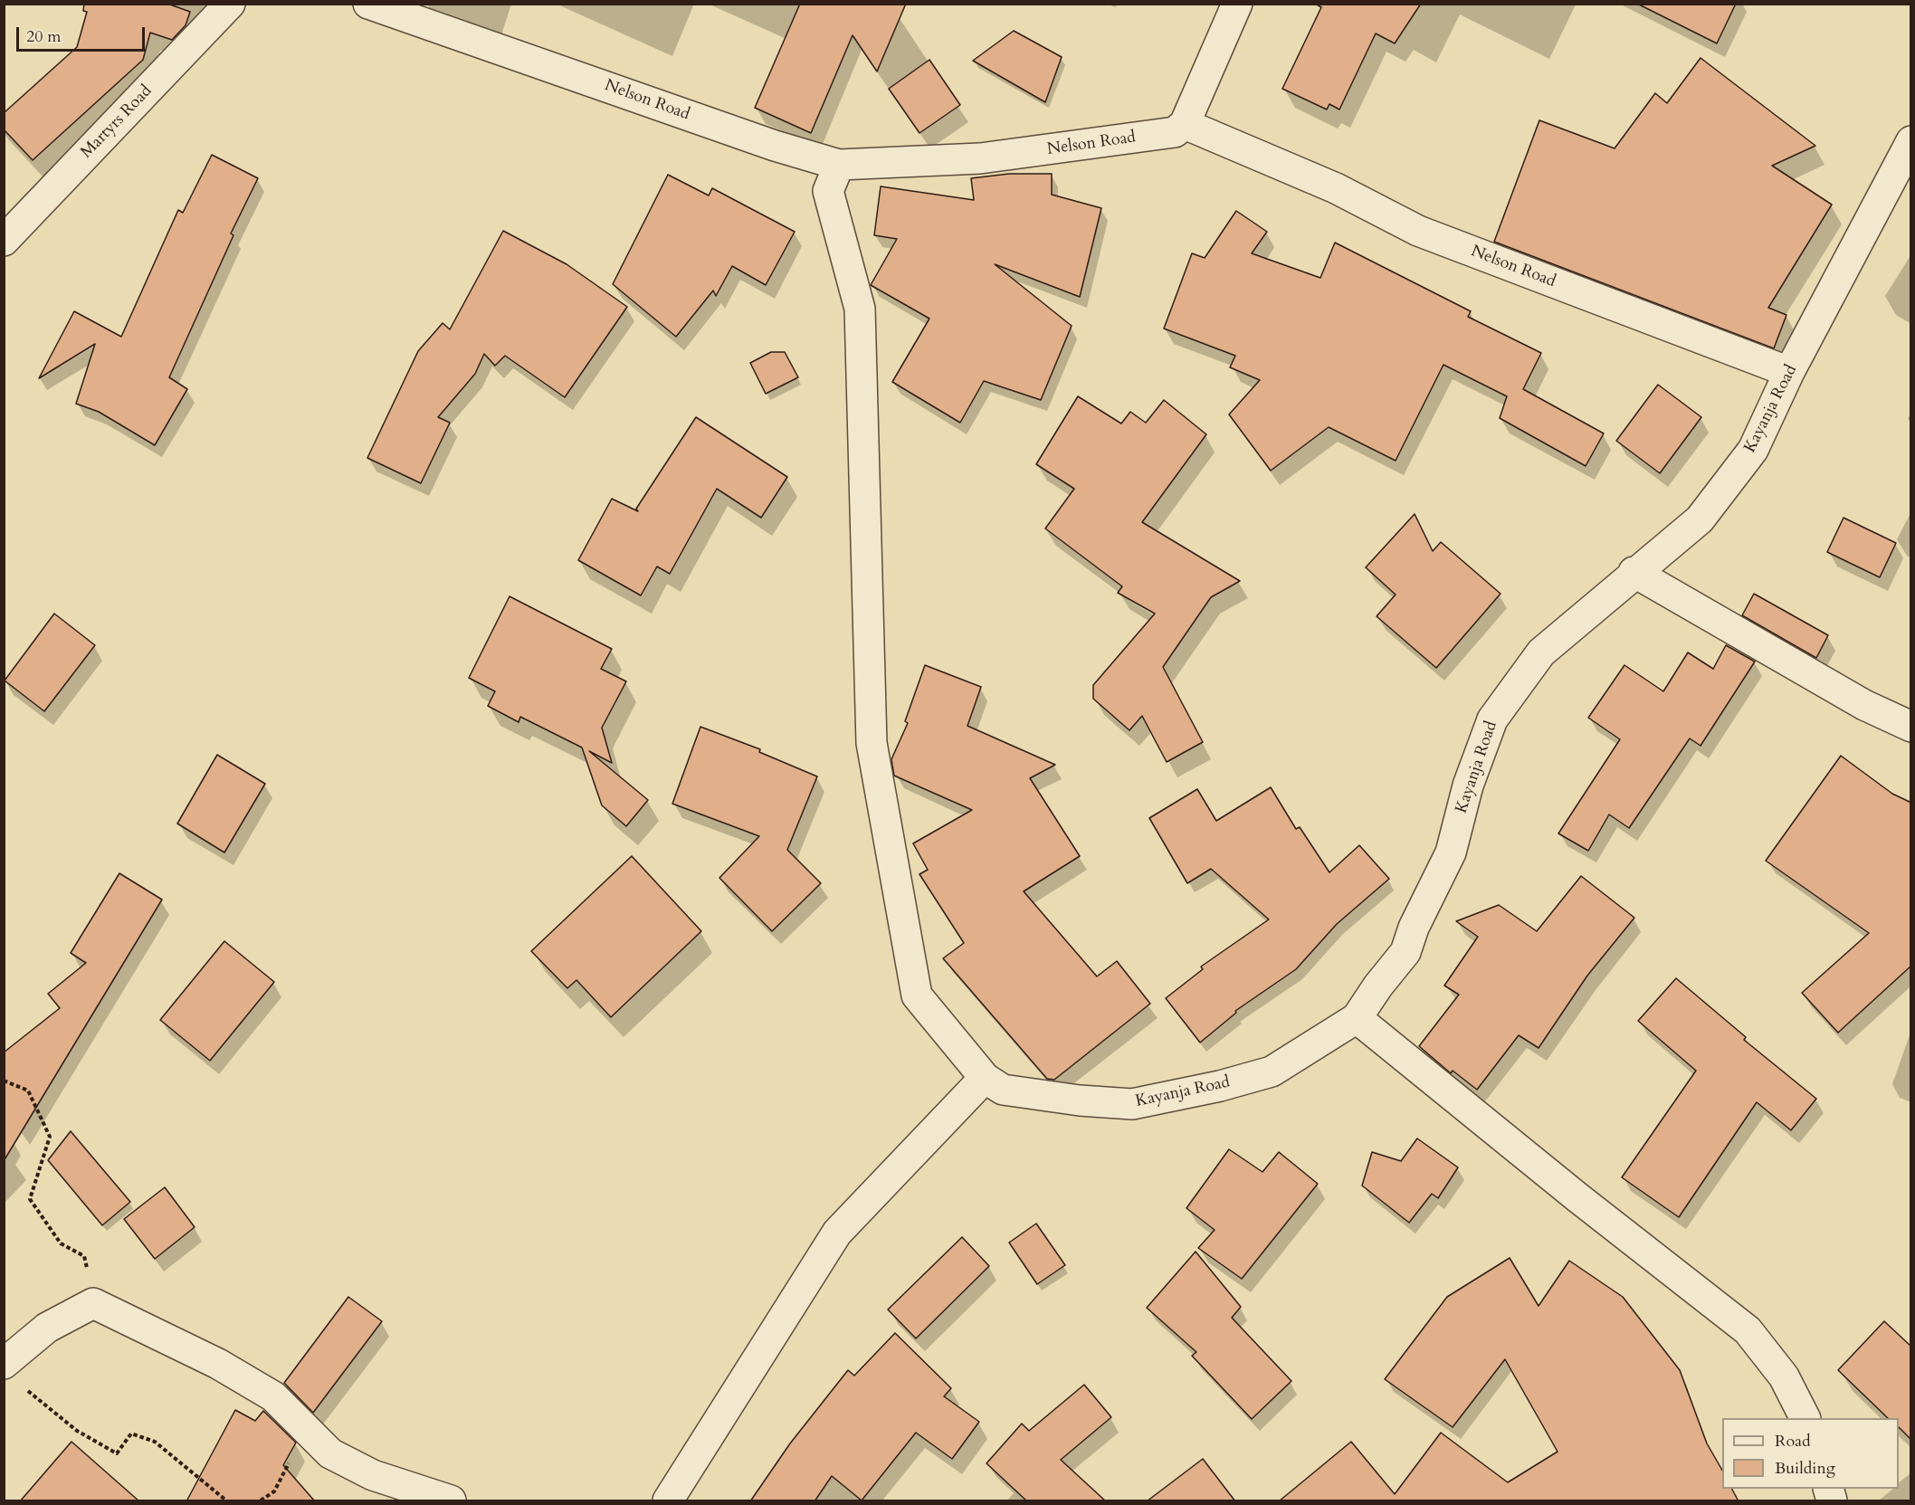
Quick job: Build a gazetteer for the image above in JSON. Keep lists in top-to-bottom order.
{
  "streets": {
    "street": ["Nelson Road", "Martyrs Road", "Kayanja Road"]
  },
  "crossings": [
    ["Nelson Road", "Kayanja Road"]
  ],
  "legend": ["Road", "Building"],
  "scale_bar": "20 m"
}
